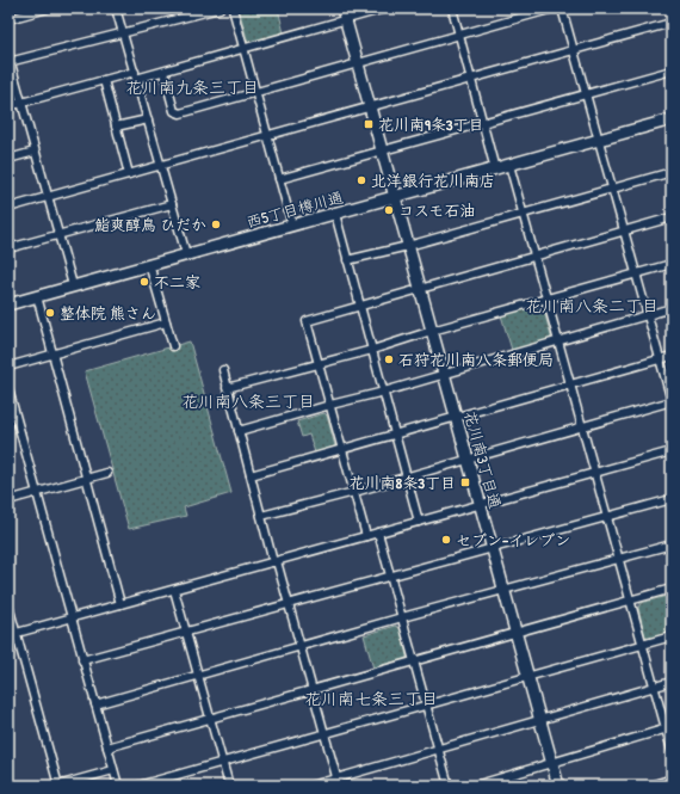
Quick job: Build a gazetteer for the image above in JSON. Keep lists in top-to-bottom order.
{
  "streets": {
    "street": ["西5丁目樽川通", "花川南3丁目通"]
  },
  "crossings": [
    ["西5丁目樽川通", "花川南3丁目通"]
  ],
  "districts": [
    "花川南九条三丁目",
    "花川南八条二丁目",
    "花川南八条三丁目",
    "花川南七条三丁目"
  ],
  "places": {
    "transit": ["花川南9条3丁目", "花川南8条3丁目"],
    "other": [
      "北洋銀行花川南店",
      "コスモ石油",
      "鮨爽醇鳥 ひだか",
      "不二家",
      "整体院 熊さん",
      "石狩花川南八条郵便局",
      "セブン-イレブン"
    ]
  }
}
